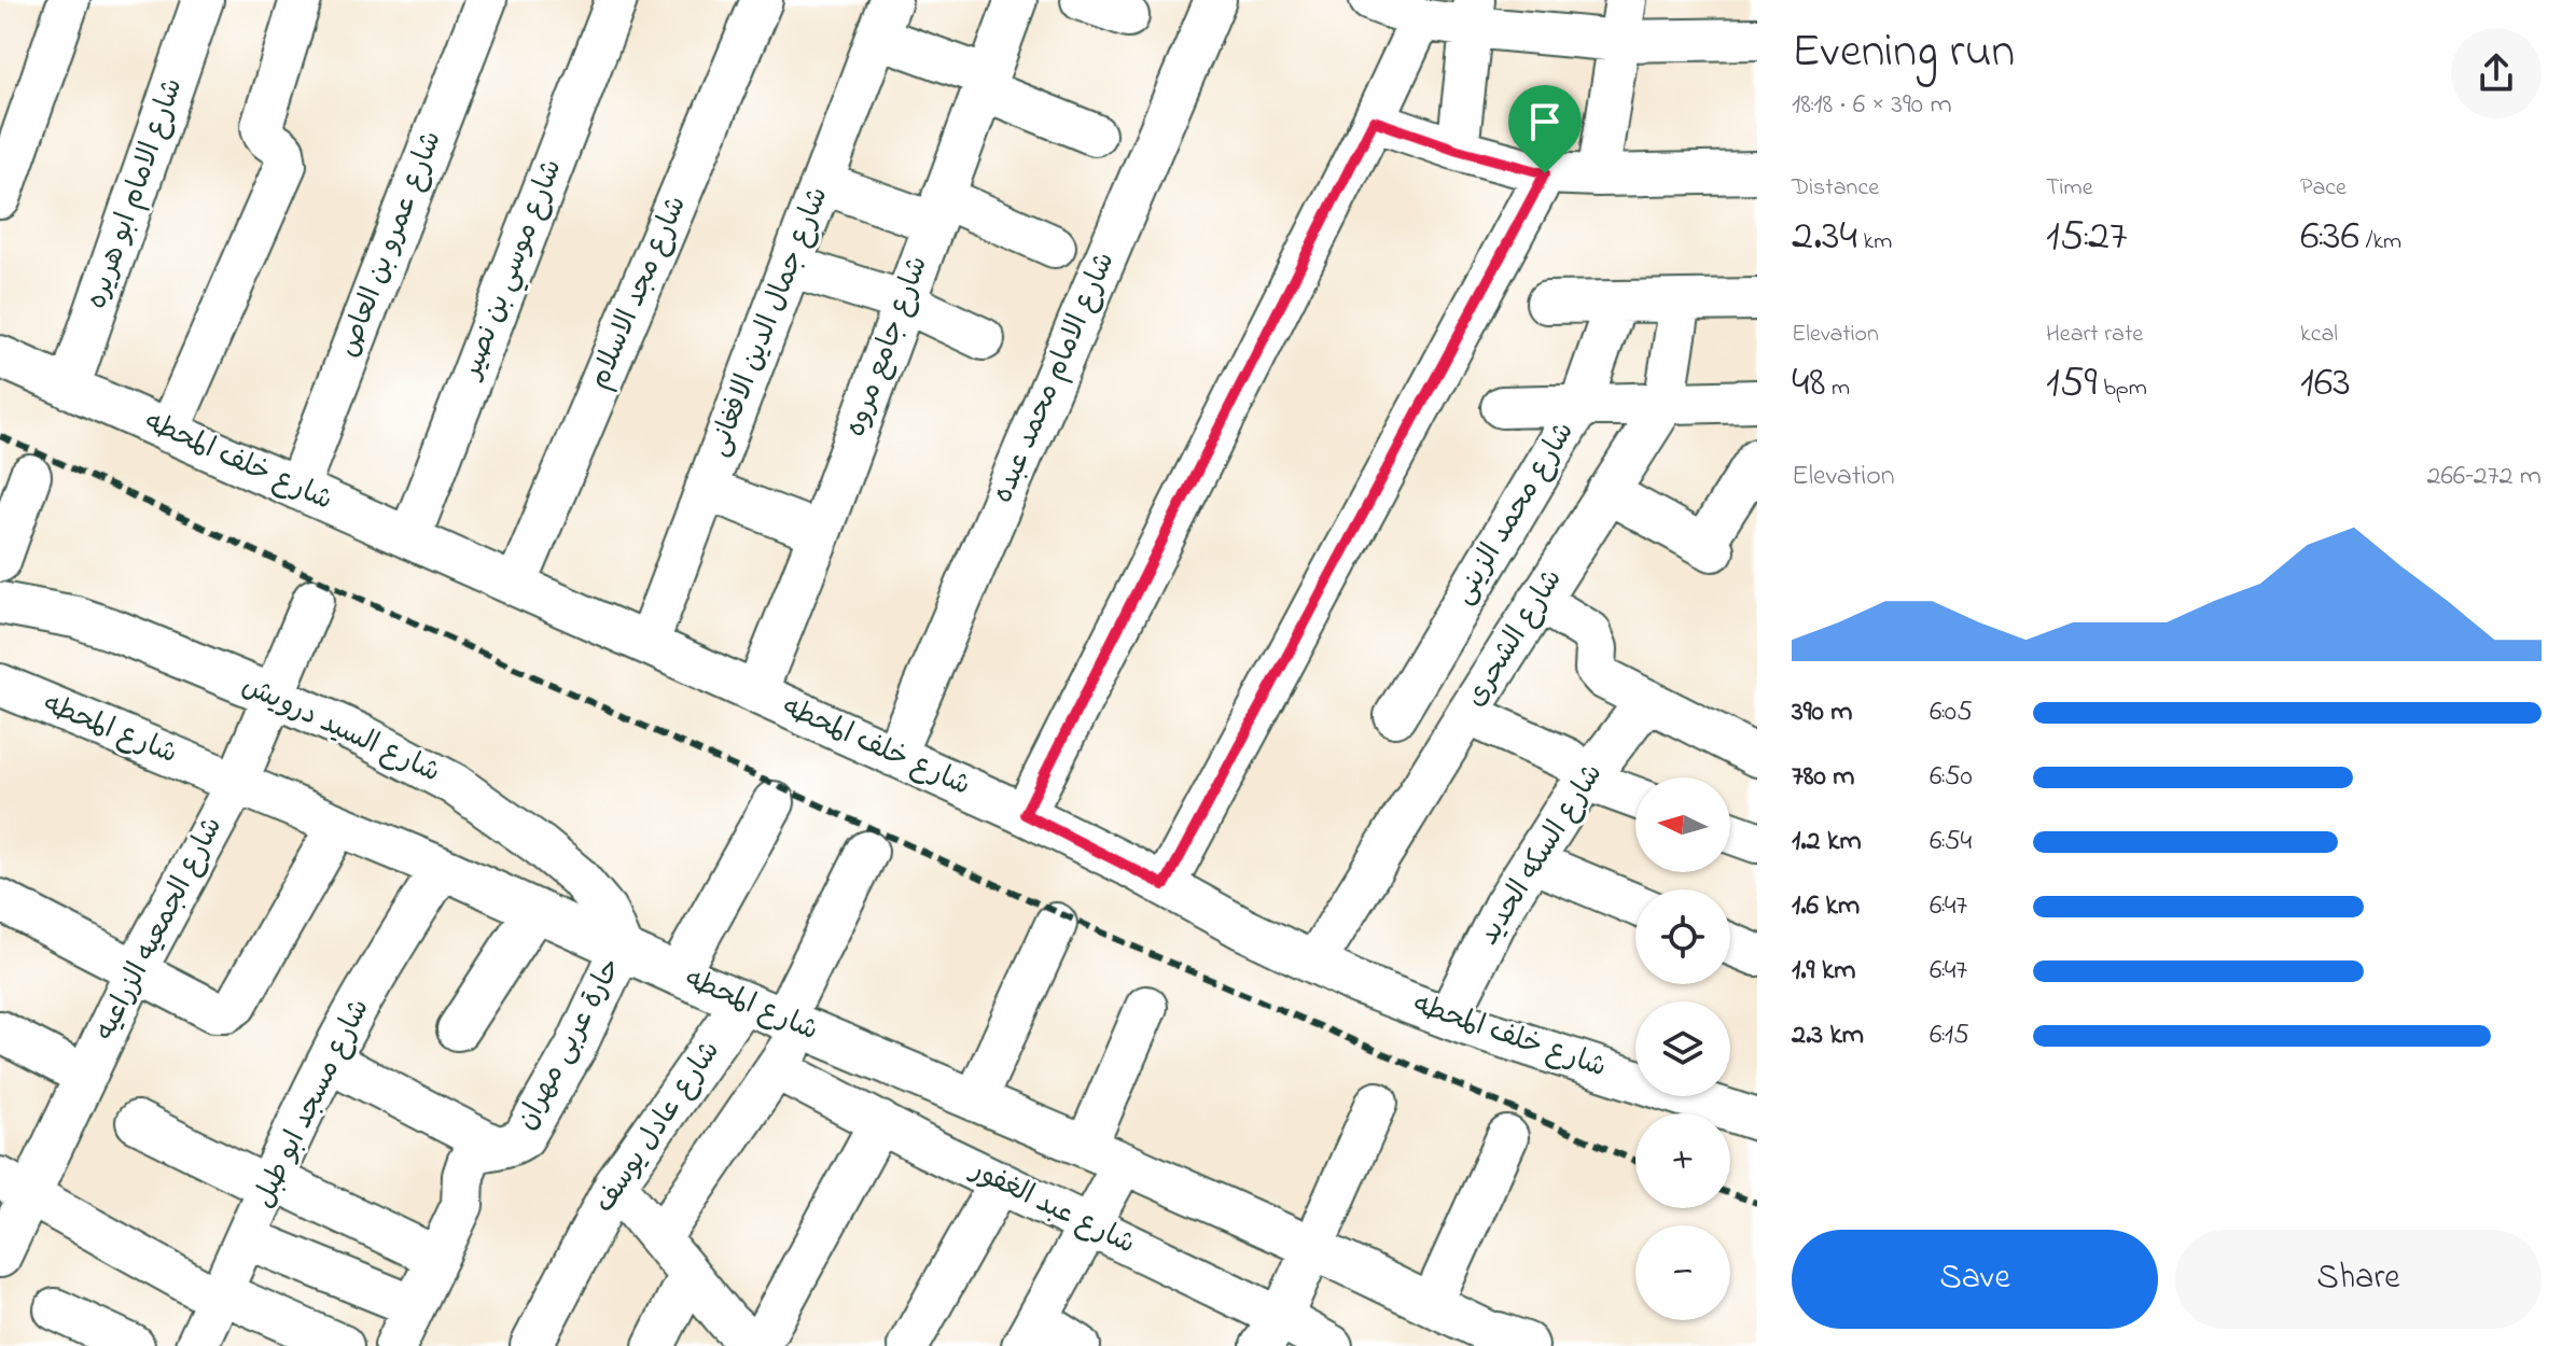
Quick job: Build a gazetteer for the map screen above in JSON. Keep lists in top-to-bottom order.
{
  "streets": {
    "street": [
      "شارع الامام ابو هريره",
      "شارع عمرو بن العاص",
      "شارع موسي بن نصير",
      "شارع مجد الاسلام",
      "شارع جمال الدين الافغانى",
      "شارع جامع مروه",
      "شارع الامام محمد عبده",
      "شارع خلف المحطه",
      "شارع محمد الزينى",
      "شارع الشحرى",
      "شارع المحطه",
      "شارع السيد درويش",
      "شارع السكه الحديد",
      "شارع الجمعيه الزراعيه",
      "حارة عربى مهران",
      "شارع مسجد ابو طبل",
      "شارع عادل يوسف",
      "شارع عبد الغفور"
    ]
  },
  "crossings": [
    ["شارع الامام ابو هريره", "شارع خلف المحطه"],
    ["شارع عمرو بن العاص", "شارع خلف المحطه"],
    ["شارع موسي بن نصير", "شارع خلف المحطه"],
    ["شارع مجد الاسلام", "شارع خلف المحطه"],
    ["شارع جمال الدين الافغانى", "شارع خلف المحطه"],
    ["شارع جامع مروه", "شارع خلف المحطه"],
    ["شارع الامام محمد عبده", "شارع خلف المحطه"],
    ["شارع خلف المحطه", "شارع الشحرى"],
    ["شارع خلف المحطه", "شارع السكه الحديد"],
    ["شارع المحطه", "شارع السيد درويش"],
    ["شارع المحطه", "شارع الجمعيه الزراعيه"],
    ["شارع المحطه", "حارة عربى مهران"],
    ["شارع المحطه", "شارع مسجد ابو طبل"],
    ["شارع المحطه", "شارع عادل يوسف"],
    ["شارع السيد درويش", "شارع الجمعيه الزراعيه"],
    ["شارع السيد درويش", "حارة عربى مهران"]
  ],
  "north": "left",
  "page": {
    "heading": ["Evening run", "18:18 · 6 × 390 m"],
    "stats": [
      ["Distance", "2.34 km"],
      ["Time", "15:27"],
      ["Pace", "6:36 /km"],
      ["Elevation", "48 m"],
      ["Heart rate", "159 bpm"],
      ["kcal", "163"]
    ],
    "chart": ["Elevation", "266–272 m"],
    "list": [
      {
        "name": "390 m",
        "note": "6:05"
      },
      {
        "name": "780 m",
        "note": "6:50"
      },
      {
        "name": "1.2 km",
        "note": "6:54"
      },
      {
        "name": "1.6 km",
        "note": "6:47"
      },
      {
        "name": "1.9 km",
        "note": "6:47"
      },
      {
        "name": "2.3 km",
        "note": "6:15"
      }
    ],
    "map_buttons": ["+", "−"],
    "buttons": ["Save", "Share"]
  }
}
